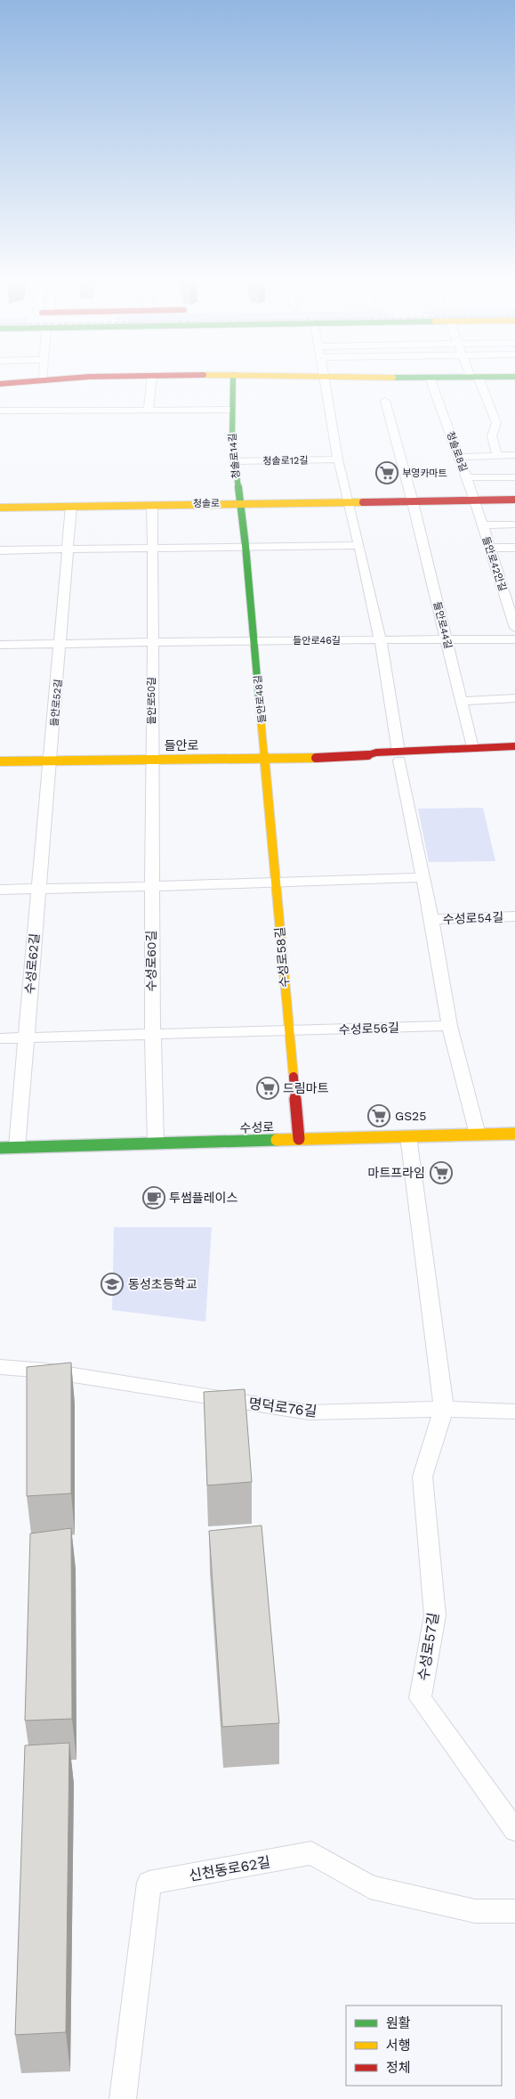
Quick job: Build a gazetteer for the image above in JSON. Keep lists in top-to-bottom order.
{
  "streets": {
    "main road": [
      "청솔로14길",
      "청솔로",
      "들안로48길",
      "들안로",
      "수성로58길",
      "수성로"
    ],
    "street": [
      "청솔로8길",
      "청솔로12길",
      "들안로42안길",
      "들안로44길",
      "들안로46길",
      "들안로50길",
      "들안로52길",
      "수성로54길",
      "수성로60길",
      "수성로62길",
      "수성로56길",
      "명덕로76길",
      "수성로57길",
      "신천동로62길"
    ]
  },
  "crossings": [
    ["청솔로8길", "청솔로"],
    ["청솔로8길", "들안로42안길"],
    ["청솔로14길", "청솔로12길"],
    ["청솔로14길", "청솔로"],
    ["청솔로14길", "들안로48길"],
    ["청솔로", "들안로42안길"],
    ["청솔로", "들안로44길"],
    ["청솔로", "들안로48길"],
    ["청솔로", "들안로50길"],
    ["청솔로", "들안로52길"],
    ["들안로44길", "들안로46길"],
    ["들안로44길", "들안로"],
    ["들안로46길", "들안로48길"],
    ["들안로48길", "들안로"],
    ["들안로48길", "수성로58길"],
    ["들안로50길", "들안로"],
    ["들안로50길", "수성로60길"],
    ["들안로52길", "들안로"],
    ["들안로52길", "수성로62길"],
    ["들안로", "수성로58길"],
    ["들안로", "수성로60길"],
    ["들안로", "수성로62길"],
    ["수성로58길", "수성로56길"],
    ["수성로58길", "수성로"],
    ["수성로60길", "수성로"],
    ["수성로62길", "수성로"],
    ["명덕로76길", "수성로57길"]
  ],
  "places": {
    "supermarket": [
      "부영카마트",
      "드림마트",
      "GS25",
      "마트프라임"
    ],
    "cafe": ["투썸플레이스"],
    "school or university": ["동성초등학교"]
  },
  "legend": ["원활", "서행", "정체"]
}
